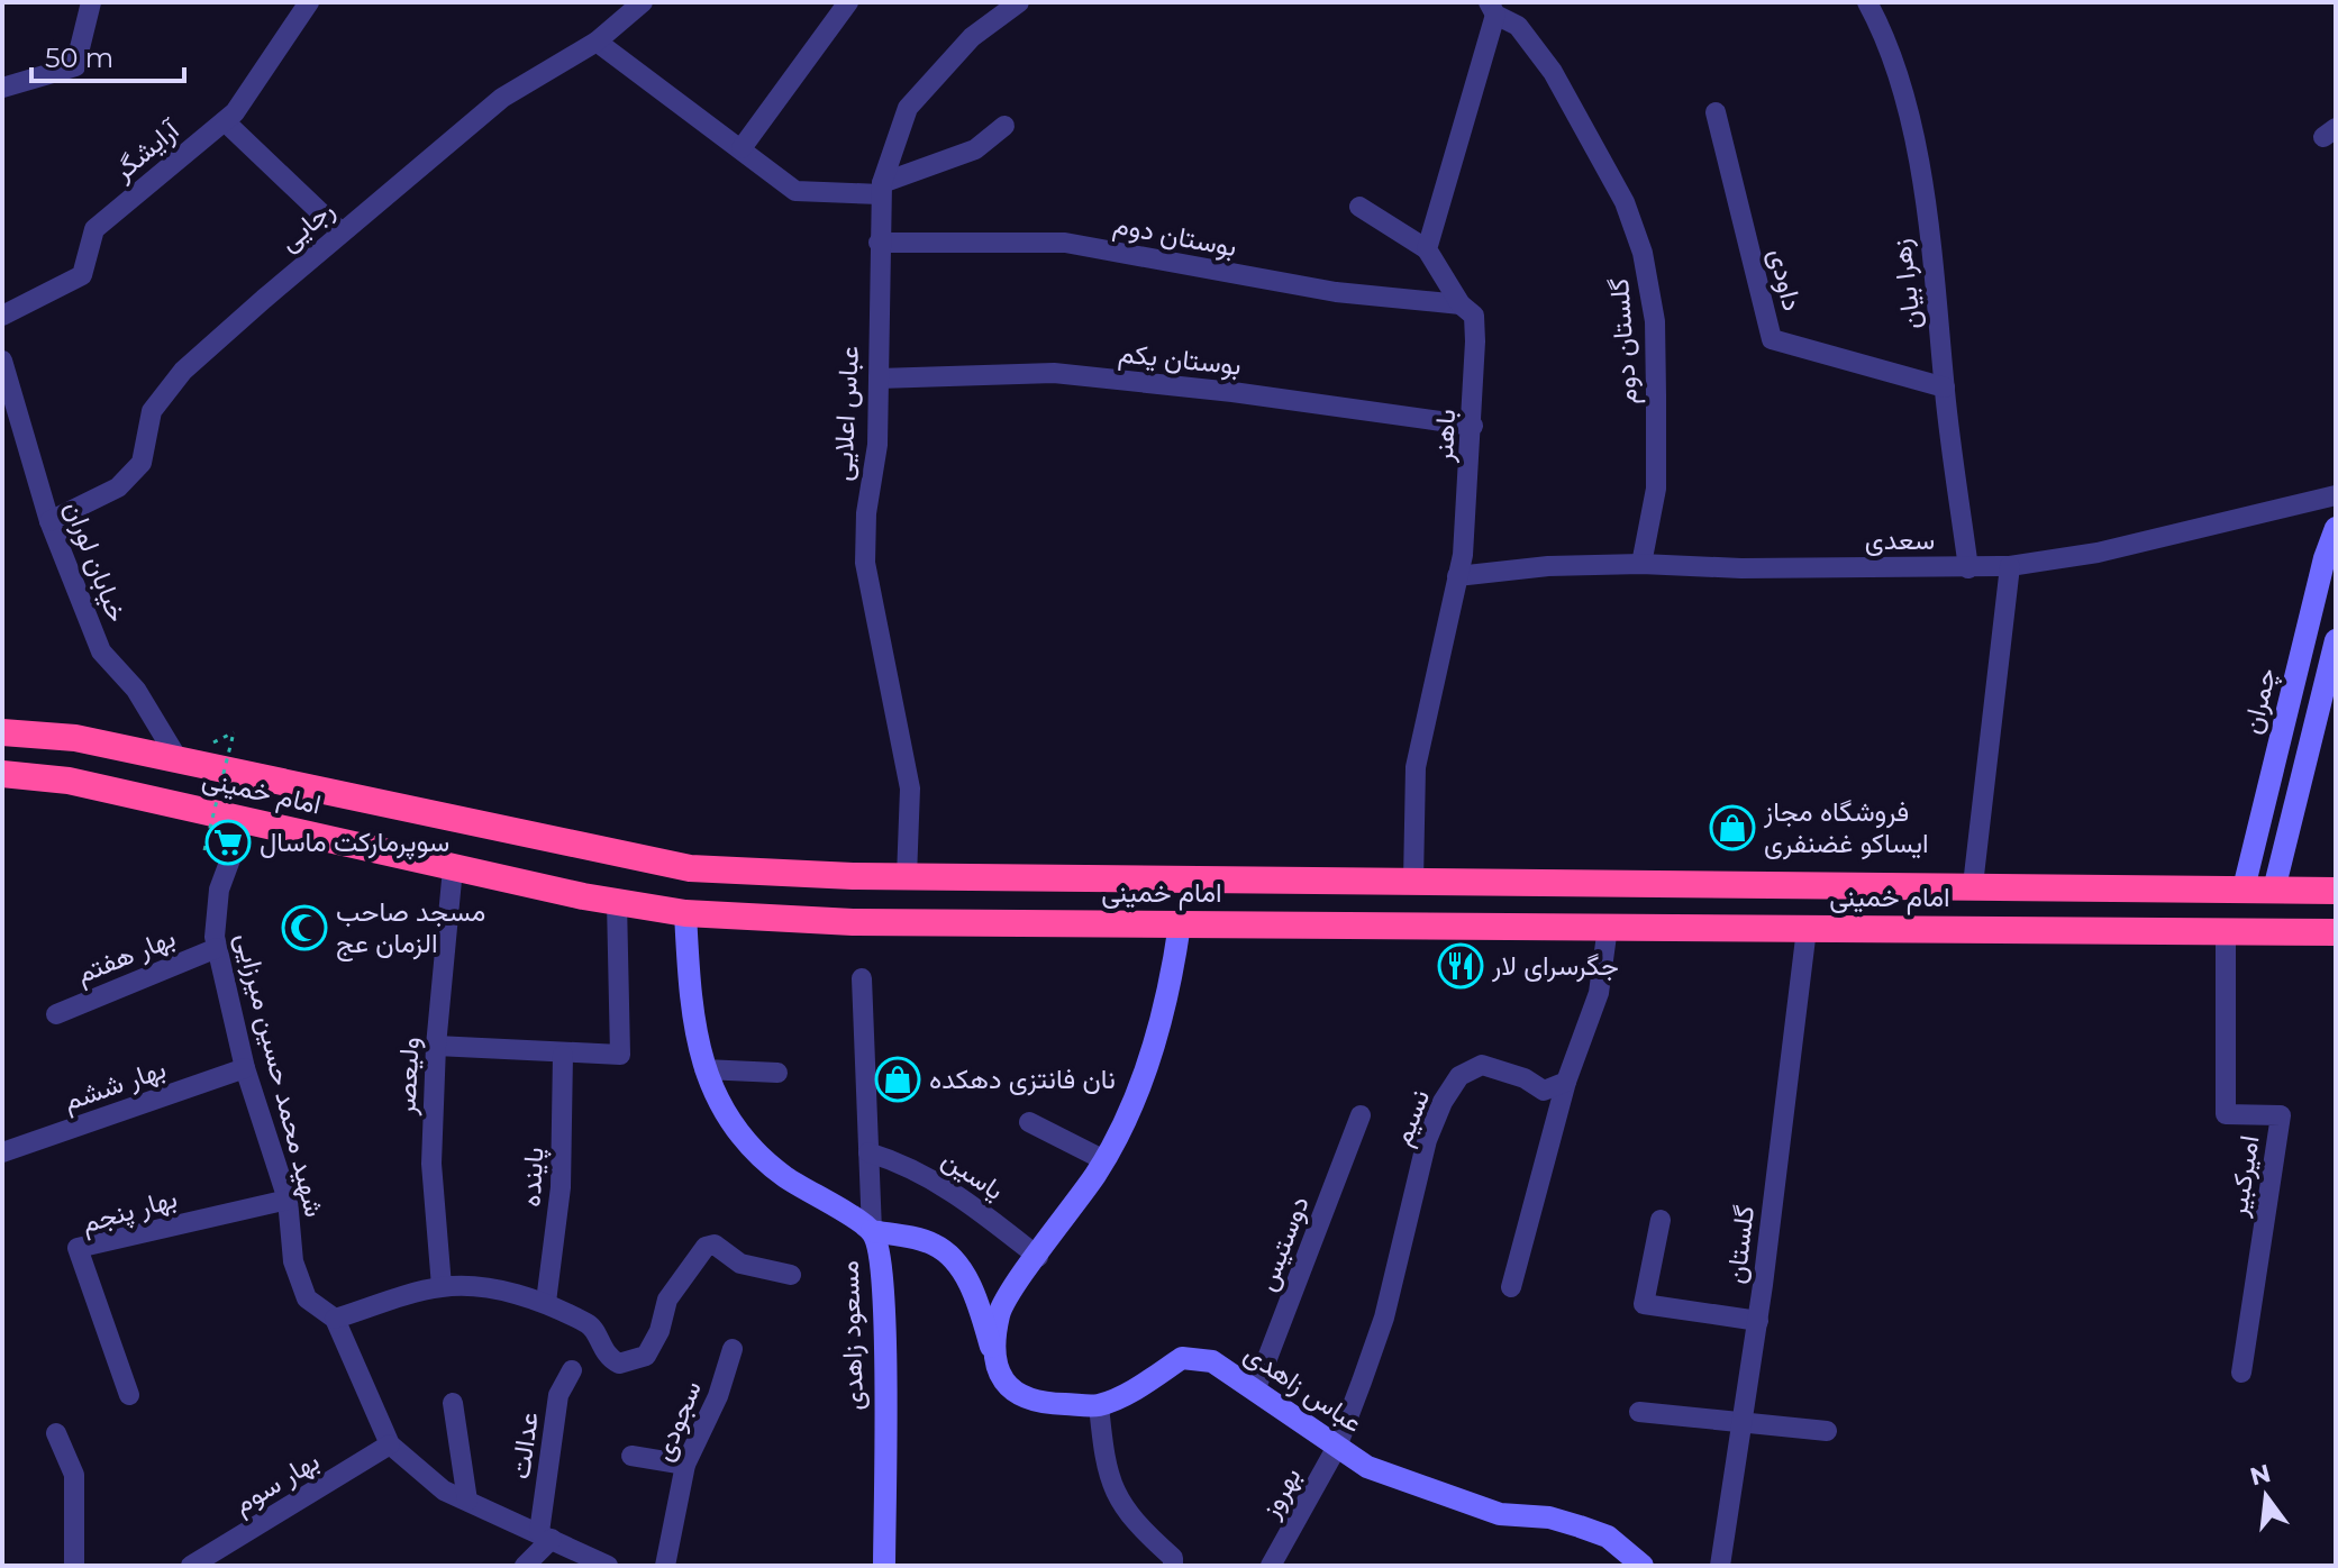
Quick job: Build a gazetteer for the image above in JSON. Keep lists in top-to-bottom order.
{
  "streets": {
    "highway": ["امام خمینی"],
    "street": [
      "آرایشگر",
      "رجایی",
      "بوستان دوم",
      "داودی",
      "زهرا بیان",
      "گلستان دوم",
      "بوستان یکم",
      "عباس اعلایی",
      "باهنر",
      "سعدی",
      "خیابان لوران",
      "چمران",
      "بهار هفتم",
      "شهید محمد حسین میرزایی",
      "ولیعصر",
      "بهار ششم",
      "نسیم",
      "یاسین",
      "امیرکبیر",
      "پاینده",
      "بهار پنجم",
      "دوستیس",
      "گلستان",
      "مسعود زاهدی",
      "عباس زاهدی",
      "سجودی",
      "عدالت",
      "بهار سوم",
      "بهروز"
    ]
  },
  "crossings": [
    ["رجایی", "خیابان لوران"],
    ["بوستان دوم", "عباس اعلایی"],
    ["بوستان دوم", "باهنر"],
    ["داودی", "زهرا بیان"],
    ["زهرا بیان", "سعدی"],
    ["گلستان دوم", "سعدی"],
    ["بوستان یکم", "عباس اعلایی"],
    ["بوستان یکم", "باهنر"],
    ["عباس اعلایی", "امام خمینی"],
    ["باهنر", "سعدی"],
    ["باهنر", "امام خمینی"],
    ["خیابان لوران", "امام خمینی"],
    ["چمران", "امام خمینی"],
    ["امام خمینی", "شهید محمد حسین میرزایی"],
    ["امام خمینی", "ولیعصر"],
    ["امام خمینی", "امیرکبیر"],
    ["امام خمینی", "گلستان"],
    ["امام خمینی", "مسعود زاهدی"],
    ["بهار هفتم", "شهید محمد حسین میرزایی"],
    ["شهید محمد حسین میرزایی", "بهار ششم"],
    ["شهید محمد حسین میرزایی", "بهار پنجم"],
    ["شهید محمد حسین میرزایی", "عدالت"],
    ["شهید محمد حسین میرزایی", "بهار سوم"],
    ["نسیم", "عباس زاهدی"],
    ["نسیم", "بهروز"],
    ["دوستیس", "عباس زاهدی"],
    ["عباس زاهدی", "بهروز"]
  ],
  "places": {
    "shop": ["فروشگاه مجاز ایساکو غضنفری", "نان فانتزی دهکده"],
    "supermarket": ["سوپرمارکت ماسال"],
    "mosque": ["مسجد صاحب الزمان عج"],
    "restaurant": ["جگرسرای لار"]
  },
  "scale_bar": "50 m",
  "north": "top"
}
